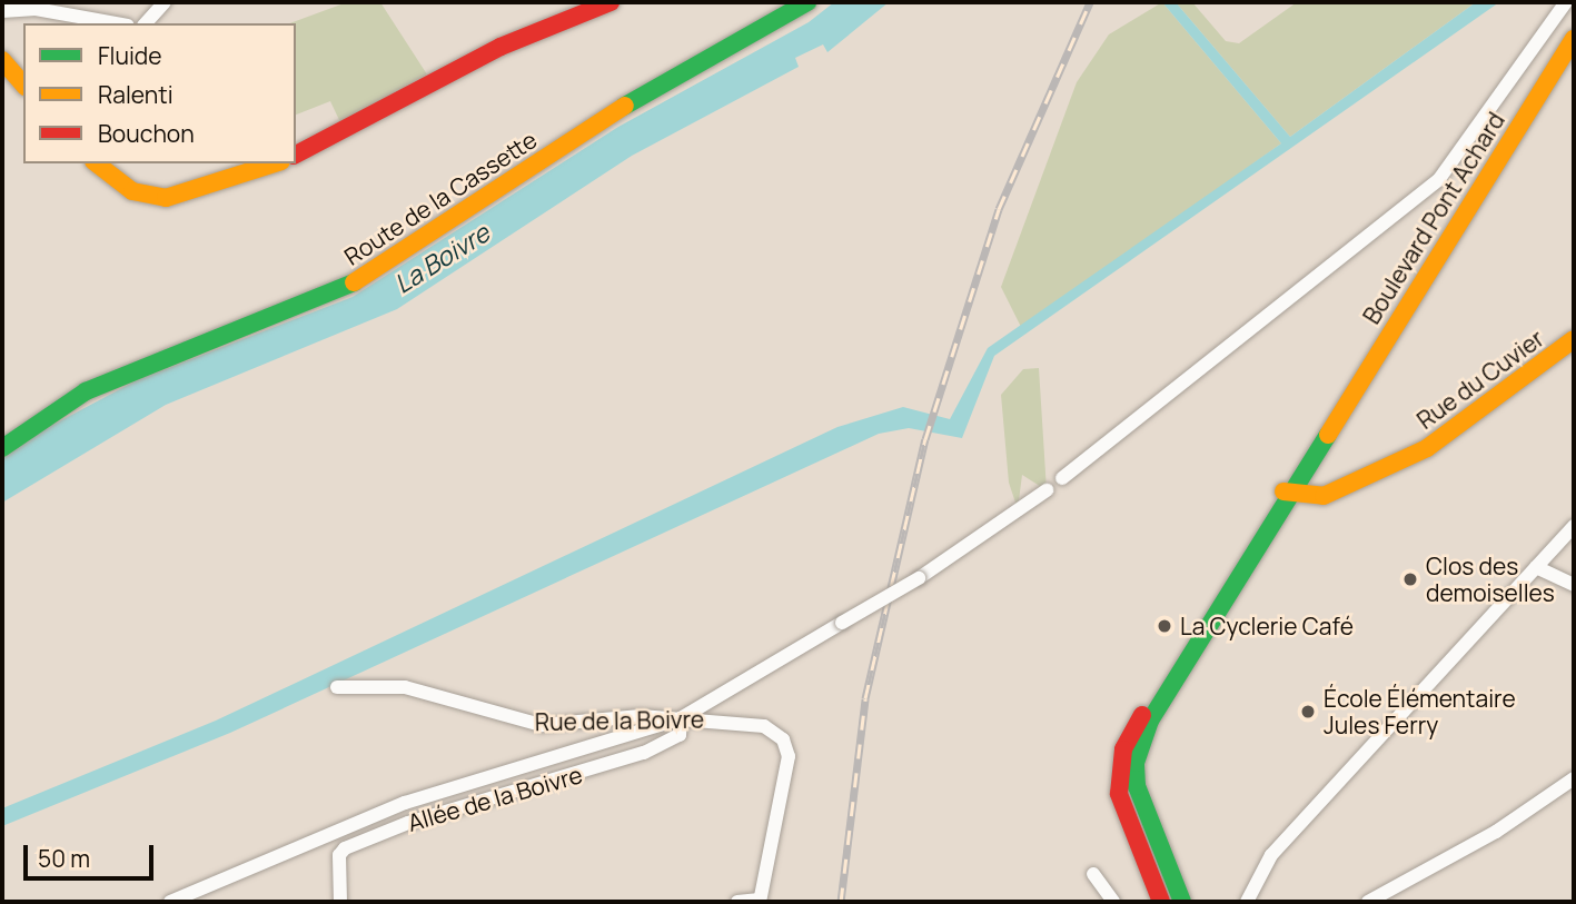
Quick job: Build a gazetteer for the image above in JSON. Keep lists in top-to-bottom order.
{
  "streets": {
    "street": [
      "Route de la Cassette",
      "Boulevard Pont Achard",
      "Rue du Cuvier",
      "Rue de la Boivre",
      "Allée de la Boivre"
    ]
  },
  "crossings": [
    ["Boulevard Pont Achard", "Rue du Cuvier"],
    ["Rue de la Boivre", "Allée de la Boivre"]
  ],
  "water": ["La Boivre"],
  "places": ["Clos des demoiselles", "La Cyclerie Café", "École Élémentaire Jules Ferry"],
  "legend": ["Fluide", "Ralenti", "Bouchon"],
  "scale_bar": "50 m"
}
